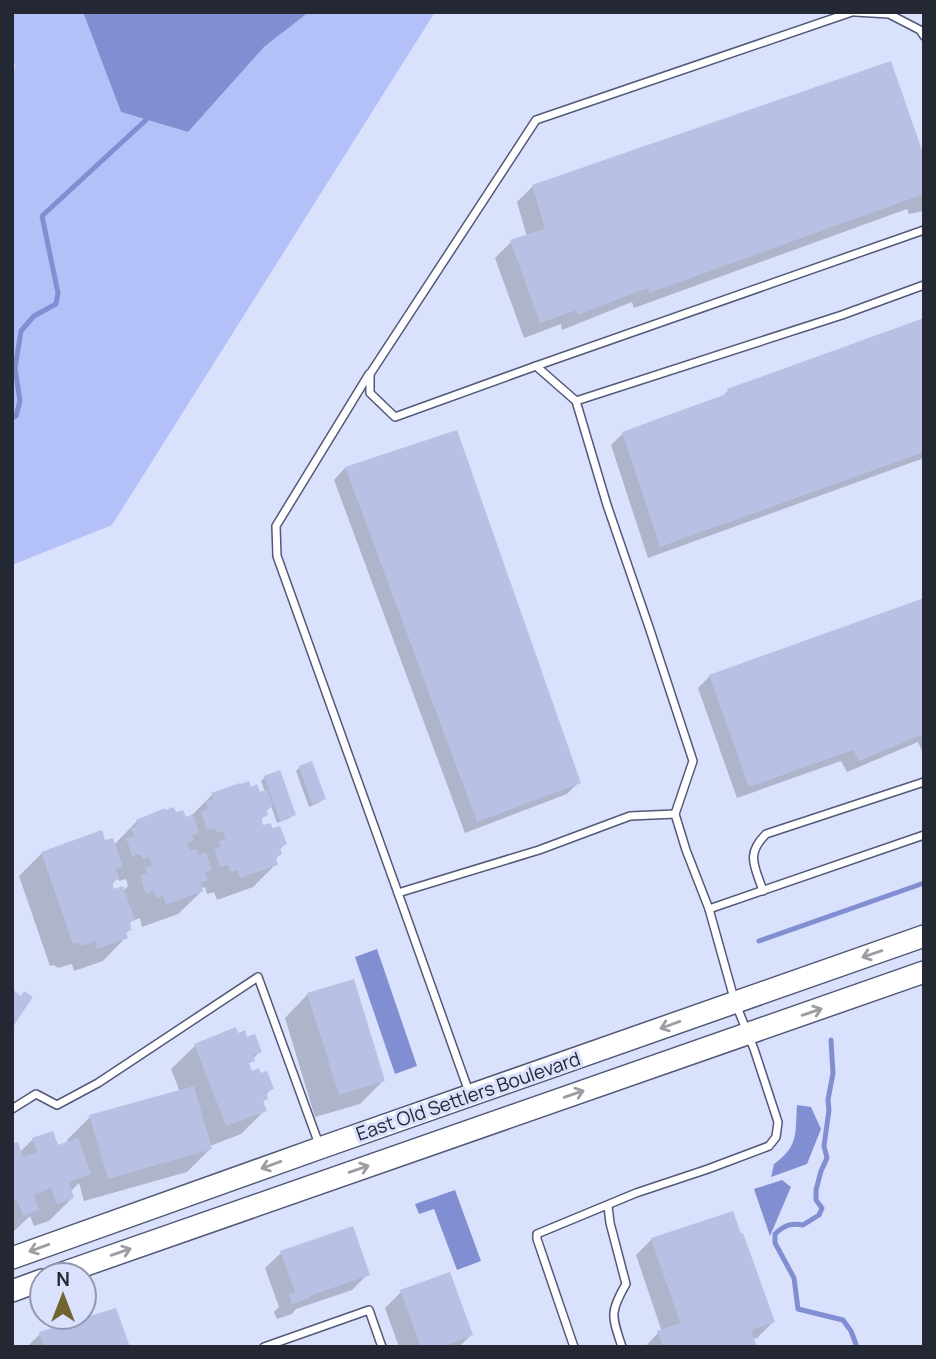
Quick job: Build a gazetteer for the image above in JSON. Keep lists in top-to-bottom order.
{
  "streets": {
    "main road": ["East Old Settlers Boulevard"]
  },
  "north": "top"
}
